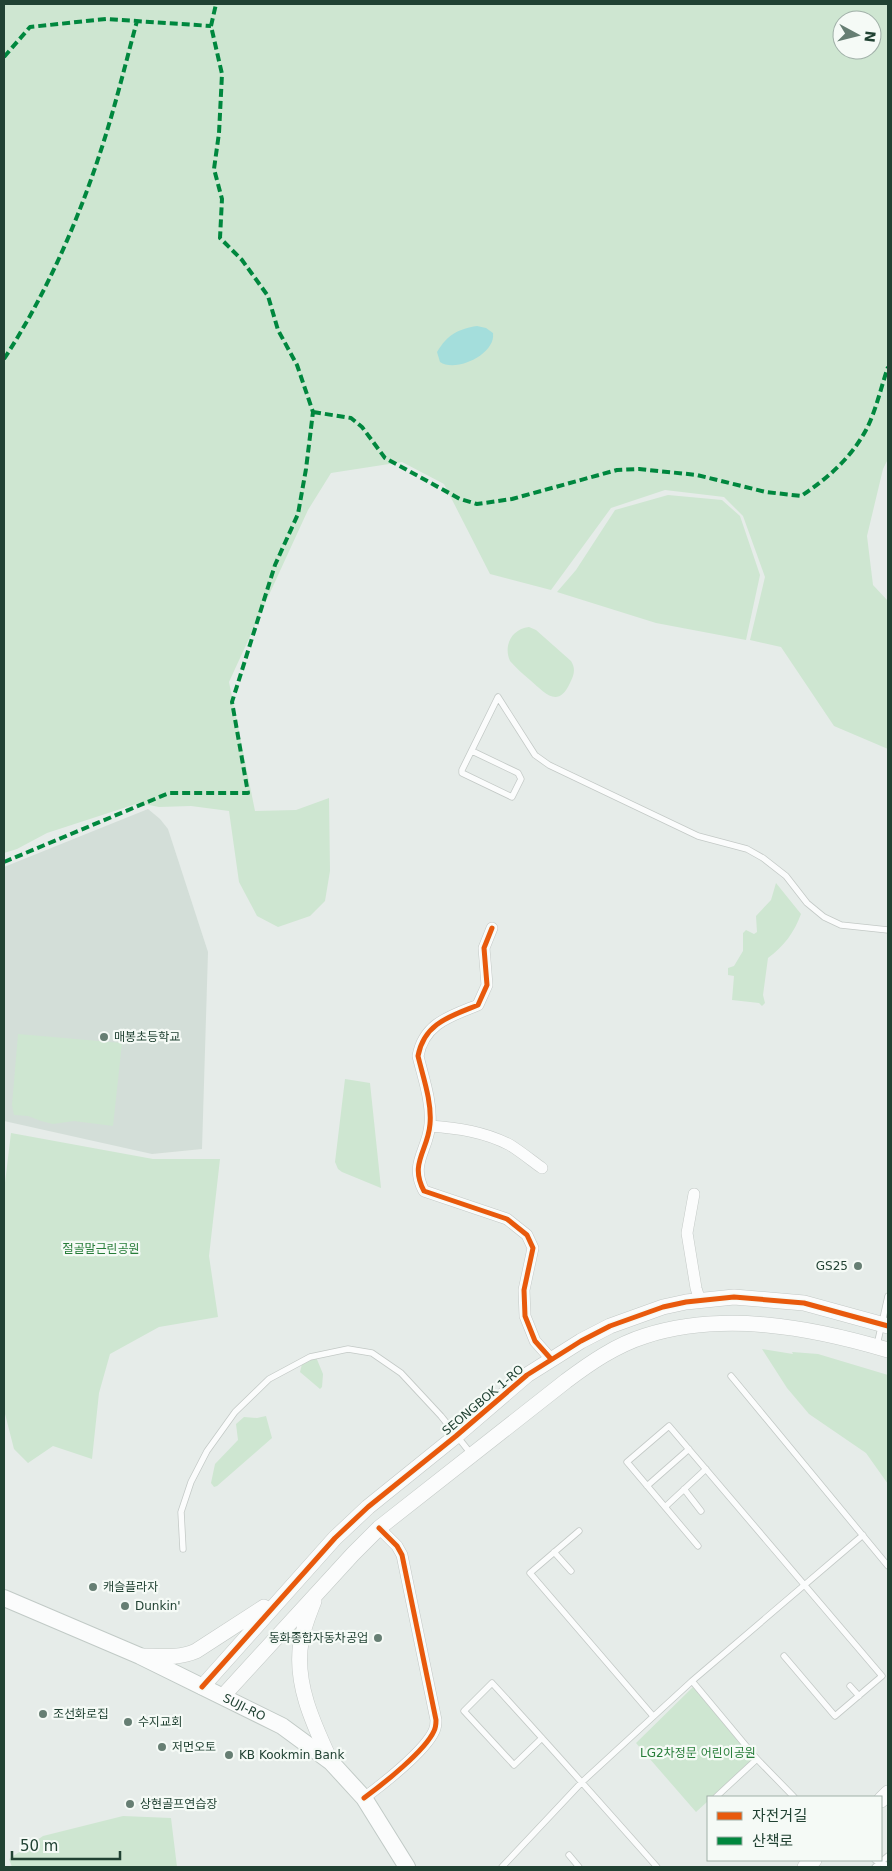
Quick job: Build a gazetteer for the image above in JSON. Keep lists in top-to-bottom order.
{
  "streets": {
    "main road": ["SUJI-RO"],
    "street": ["SEONGBOK 1-RO"]
  },
  "crossings": [
    ["SEONGBOK 1-RO", "SUJI-RO"]
  ],
  "parks": ["절골말근린공원", "LG2차정문 어린이공원"],
  "places": [
    "매봉초등학교",
    "GS25",
    "캐슬플라자",
    "Dunkin'",
    "동화종합자동차공업",
    "조선화로집",
    "수지교회",
    "저먼오토",
    "KB Kookmin Bank",
    "상현골프연습장"
  ],
  "legend": ["자전거길", "산책로"],
  "scale_bar": "50 m",
  "north": "right"
}
